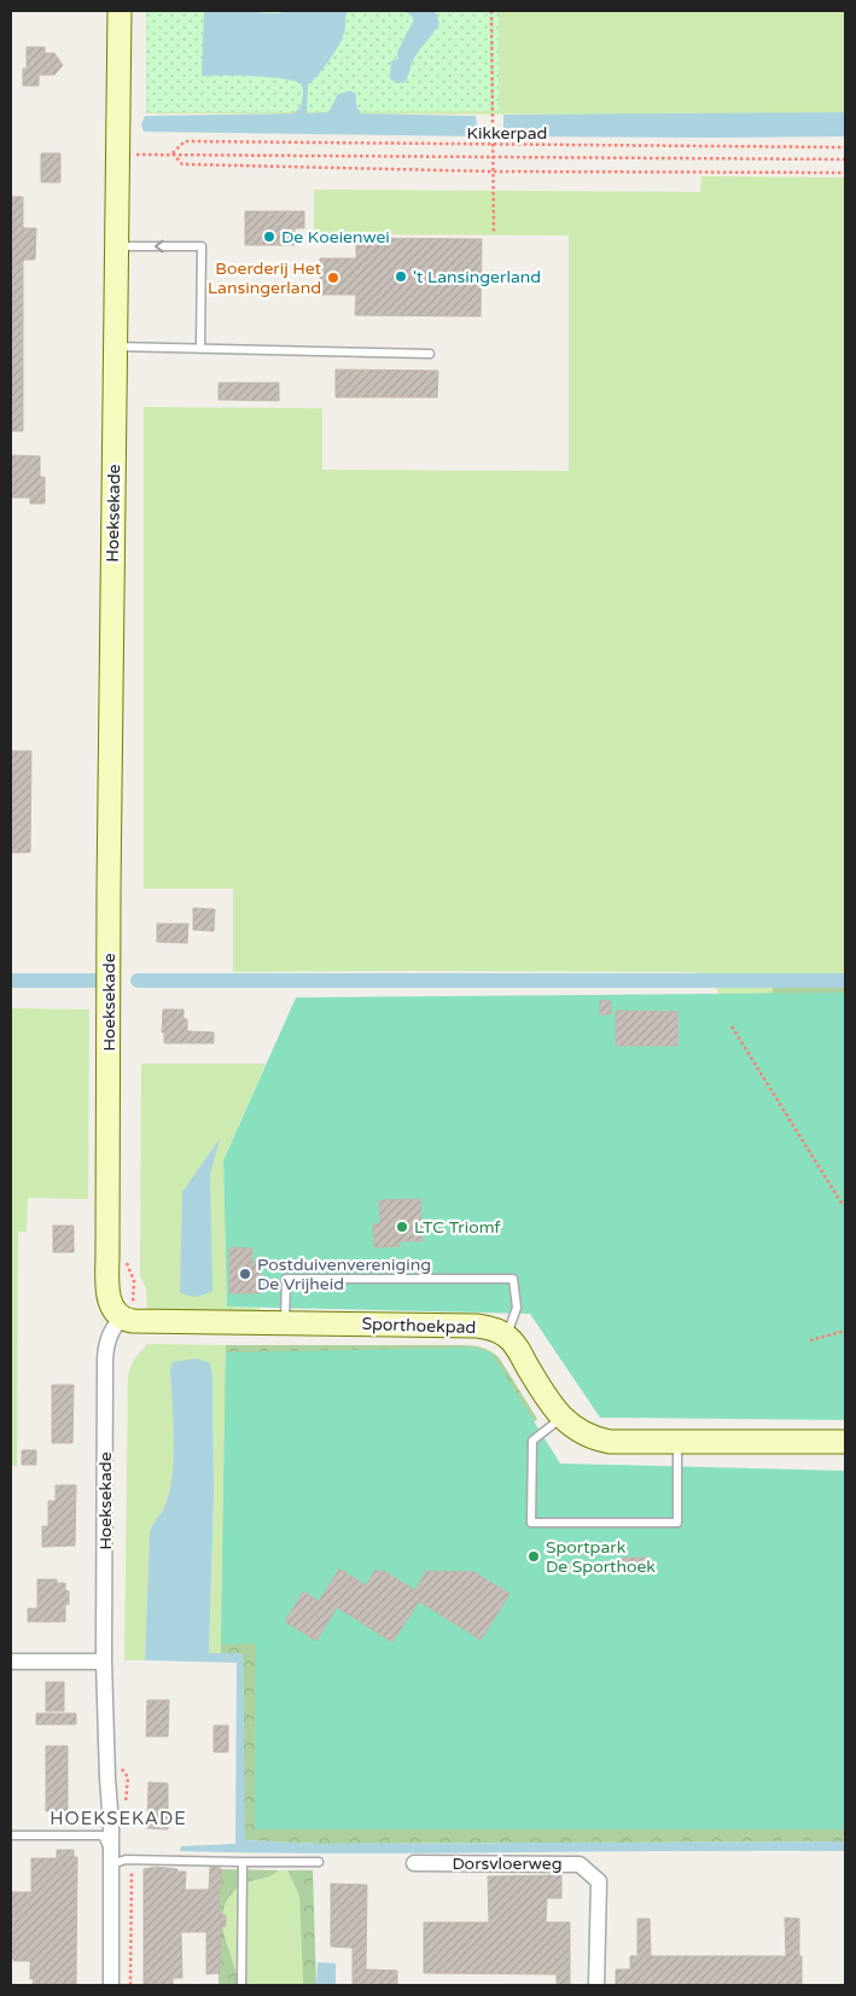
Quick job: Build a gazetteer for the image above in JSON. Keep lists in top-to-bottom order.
{
  "streets": {
    "street": ["Hoeksekade", "Sporthoekpad", "Dorsvloerweg"],
    "path": ["Kikkerpad"]
  },
  "crossings": [
    ["Hoeksekade", "Sporthoekpad"]
  ],
  "districts": ["HOEKSEKADE"],
  "places": [
    "De Koeienwei",
    "'t Lansingerland",
    "Boerderij Het Lansingerland",
    "LTC Triomf",
    "Postduivenvereniging De Vrijheid",
    "Sportpark De Sporthoek"
  ]
}
